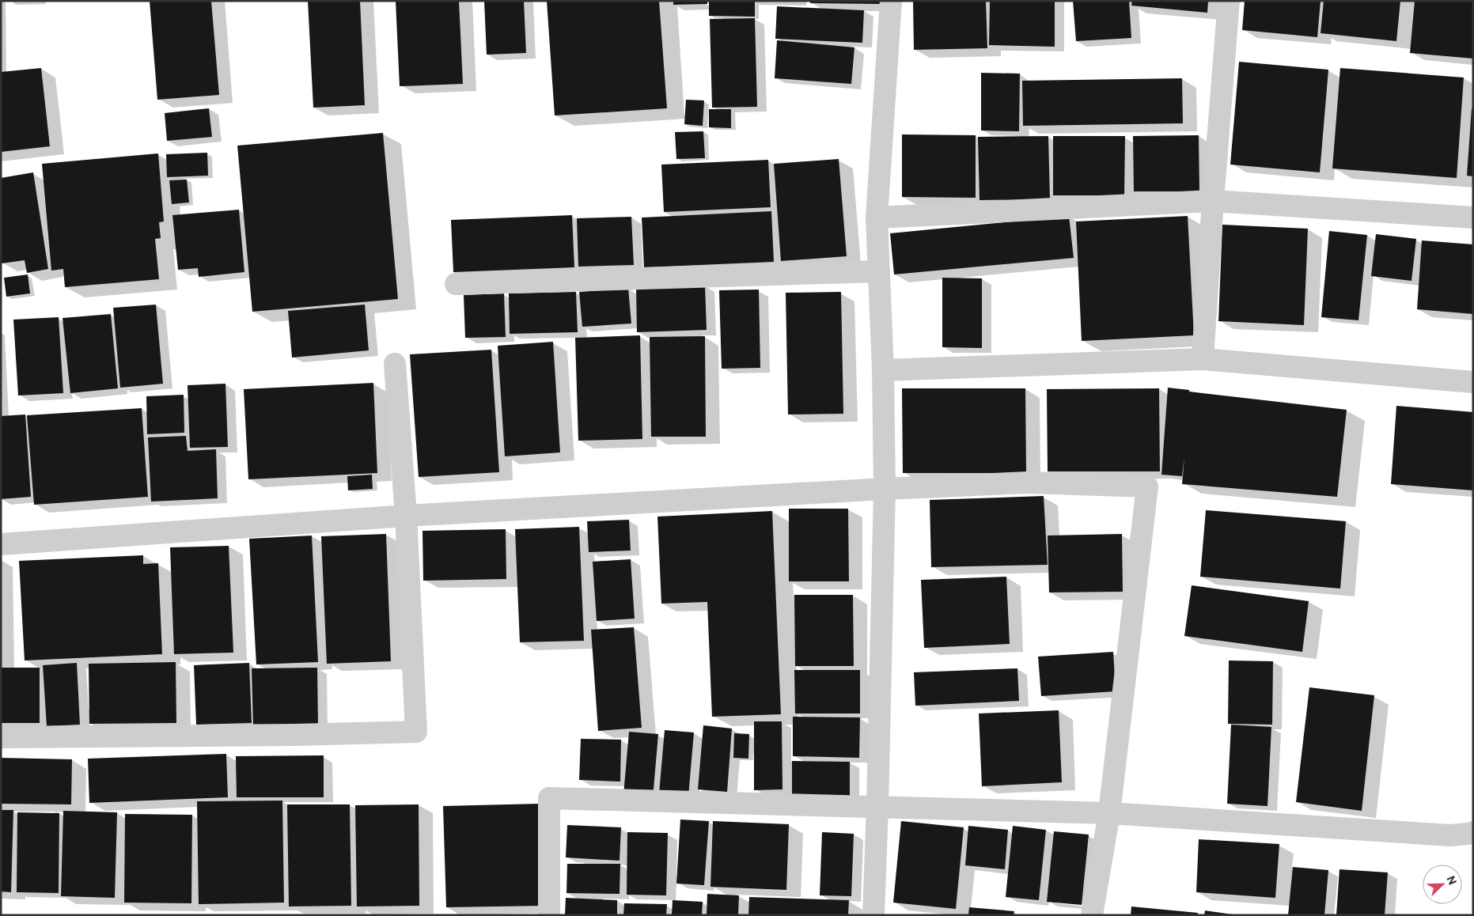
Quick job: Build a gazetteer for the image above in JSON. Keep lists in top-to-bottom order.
{
  "north": "top right"
}
